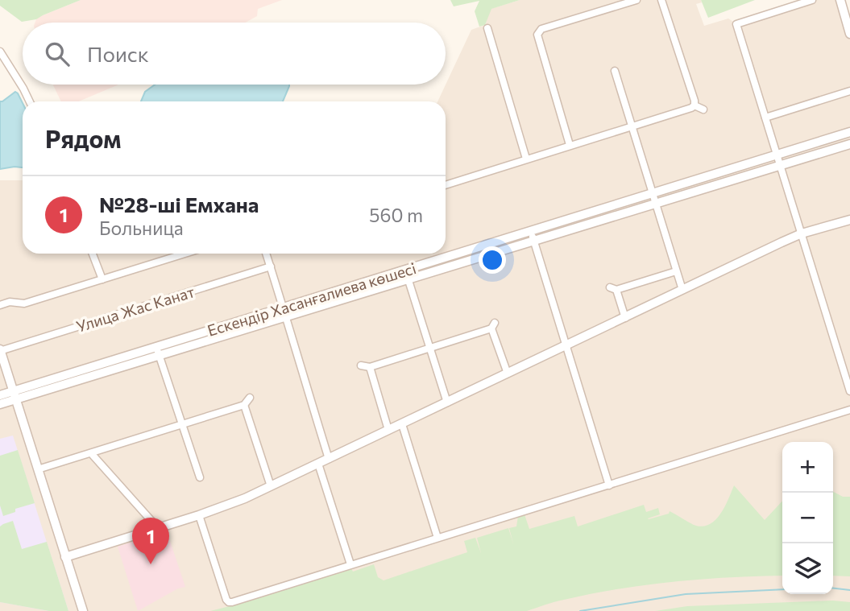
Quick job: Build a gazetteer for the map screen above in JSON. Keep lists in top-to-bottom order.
{
  "streets": {
    "street": ["Ескендір Хасанғалиева көшесі", "Улица Жас Канат"]
  },
  "page": {
    "search": "Поиск",
    "heading": "Рядом",
    "list": [
      {
        "mark": "1",
        "name": "№28-ші Емхана",
        "note": "Больница",
        "value": "560 m"
      }
    ],
    "map_buttons": ["+", "−"],
    "pins": "1"
  }
}
